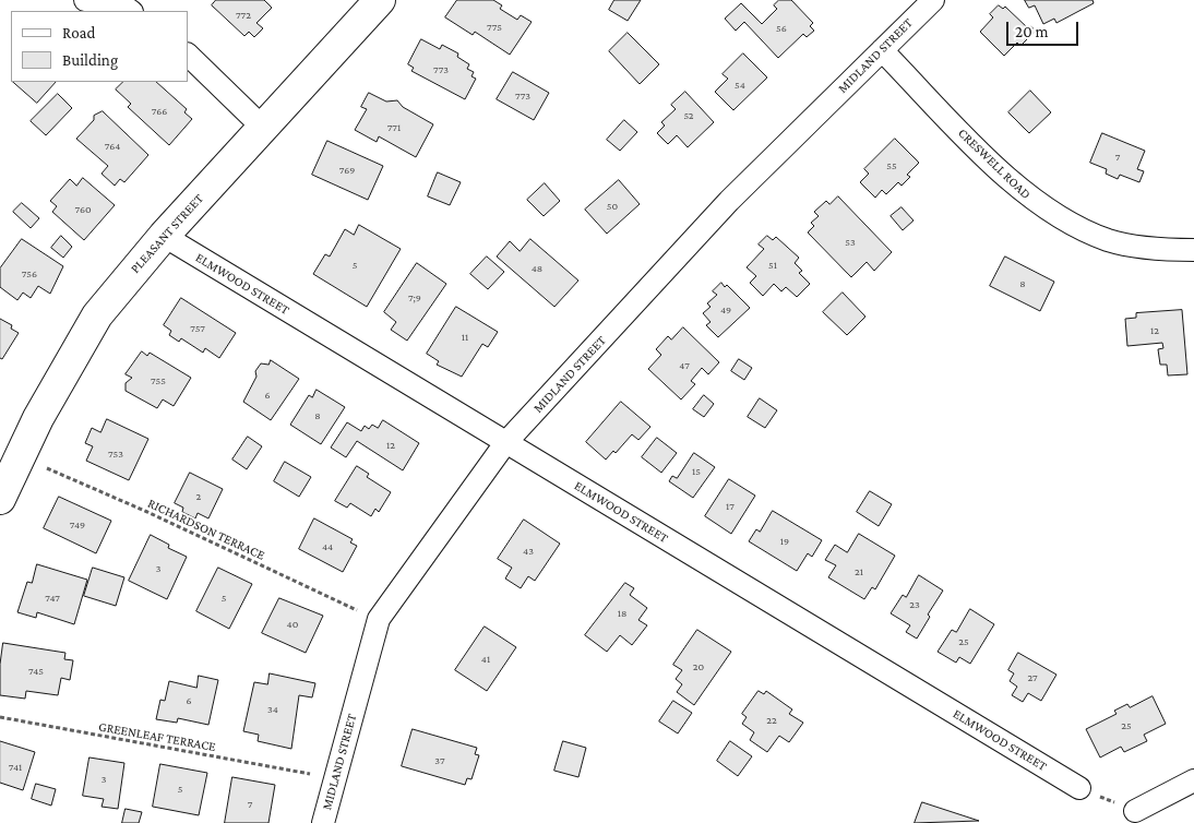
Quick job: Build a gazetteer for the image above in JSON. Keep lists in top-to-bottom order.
{
  "streets": {
    "main road": ["PLEASANT STREET"],
    "street": ["MIDLAND STREET", "CRESWELL ROAD", "ELMWOOD STREET"],
    "path": ["RICHARDSON TERRACE", "GREENLEAF TERRACE"]
  },
  "crossings": [
    ["MIDLAND STREET", "CRESWELL ROAD"],
    ["MIDLAND STREET", "ELMWOOD STREET"],
    ["PLEASANT STREET", "ELMWOOD STREET"]
  ],
  "house_numbers": [
    "772",
    "775",
    "56",
    "773",
    "54",
    "773",
    "766",
    "52",
    "771",
    "764",
    "7",
    "55",
    "769",
    "50",
    "760",
    "53",
    "5",
    "51",
    "48",
    "756",
    "8",
    "7;9",
    "49",
    "757",
    "12",
    "11",
    "47",
    "755",
    "6",
    "8",
    "12",
    "753",
    "15",
    "2",
    "17",
    "749",
    "19",
    "44",
    "43",
    "3",
    "21",
    "747",
    "5",
    "23",
    "18",
    "40",
    "25",
    "41",
    "20",
    "745",
    "27",
    "6",
    "34",
    "22",
    "25",
    "37",
    "741",
    "3",
    "5",
    "7"
  ],
  "legend": ["Road", "Building"],
  "scale_bar": "20 m"
}
